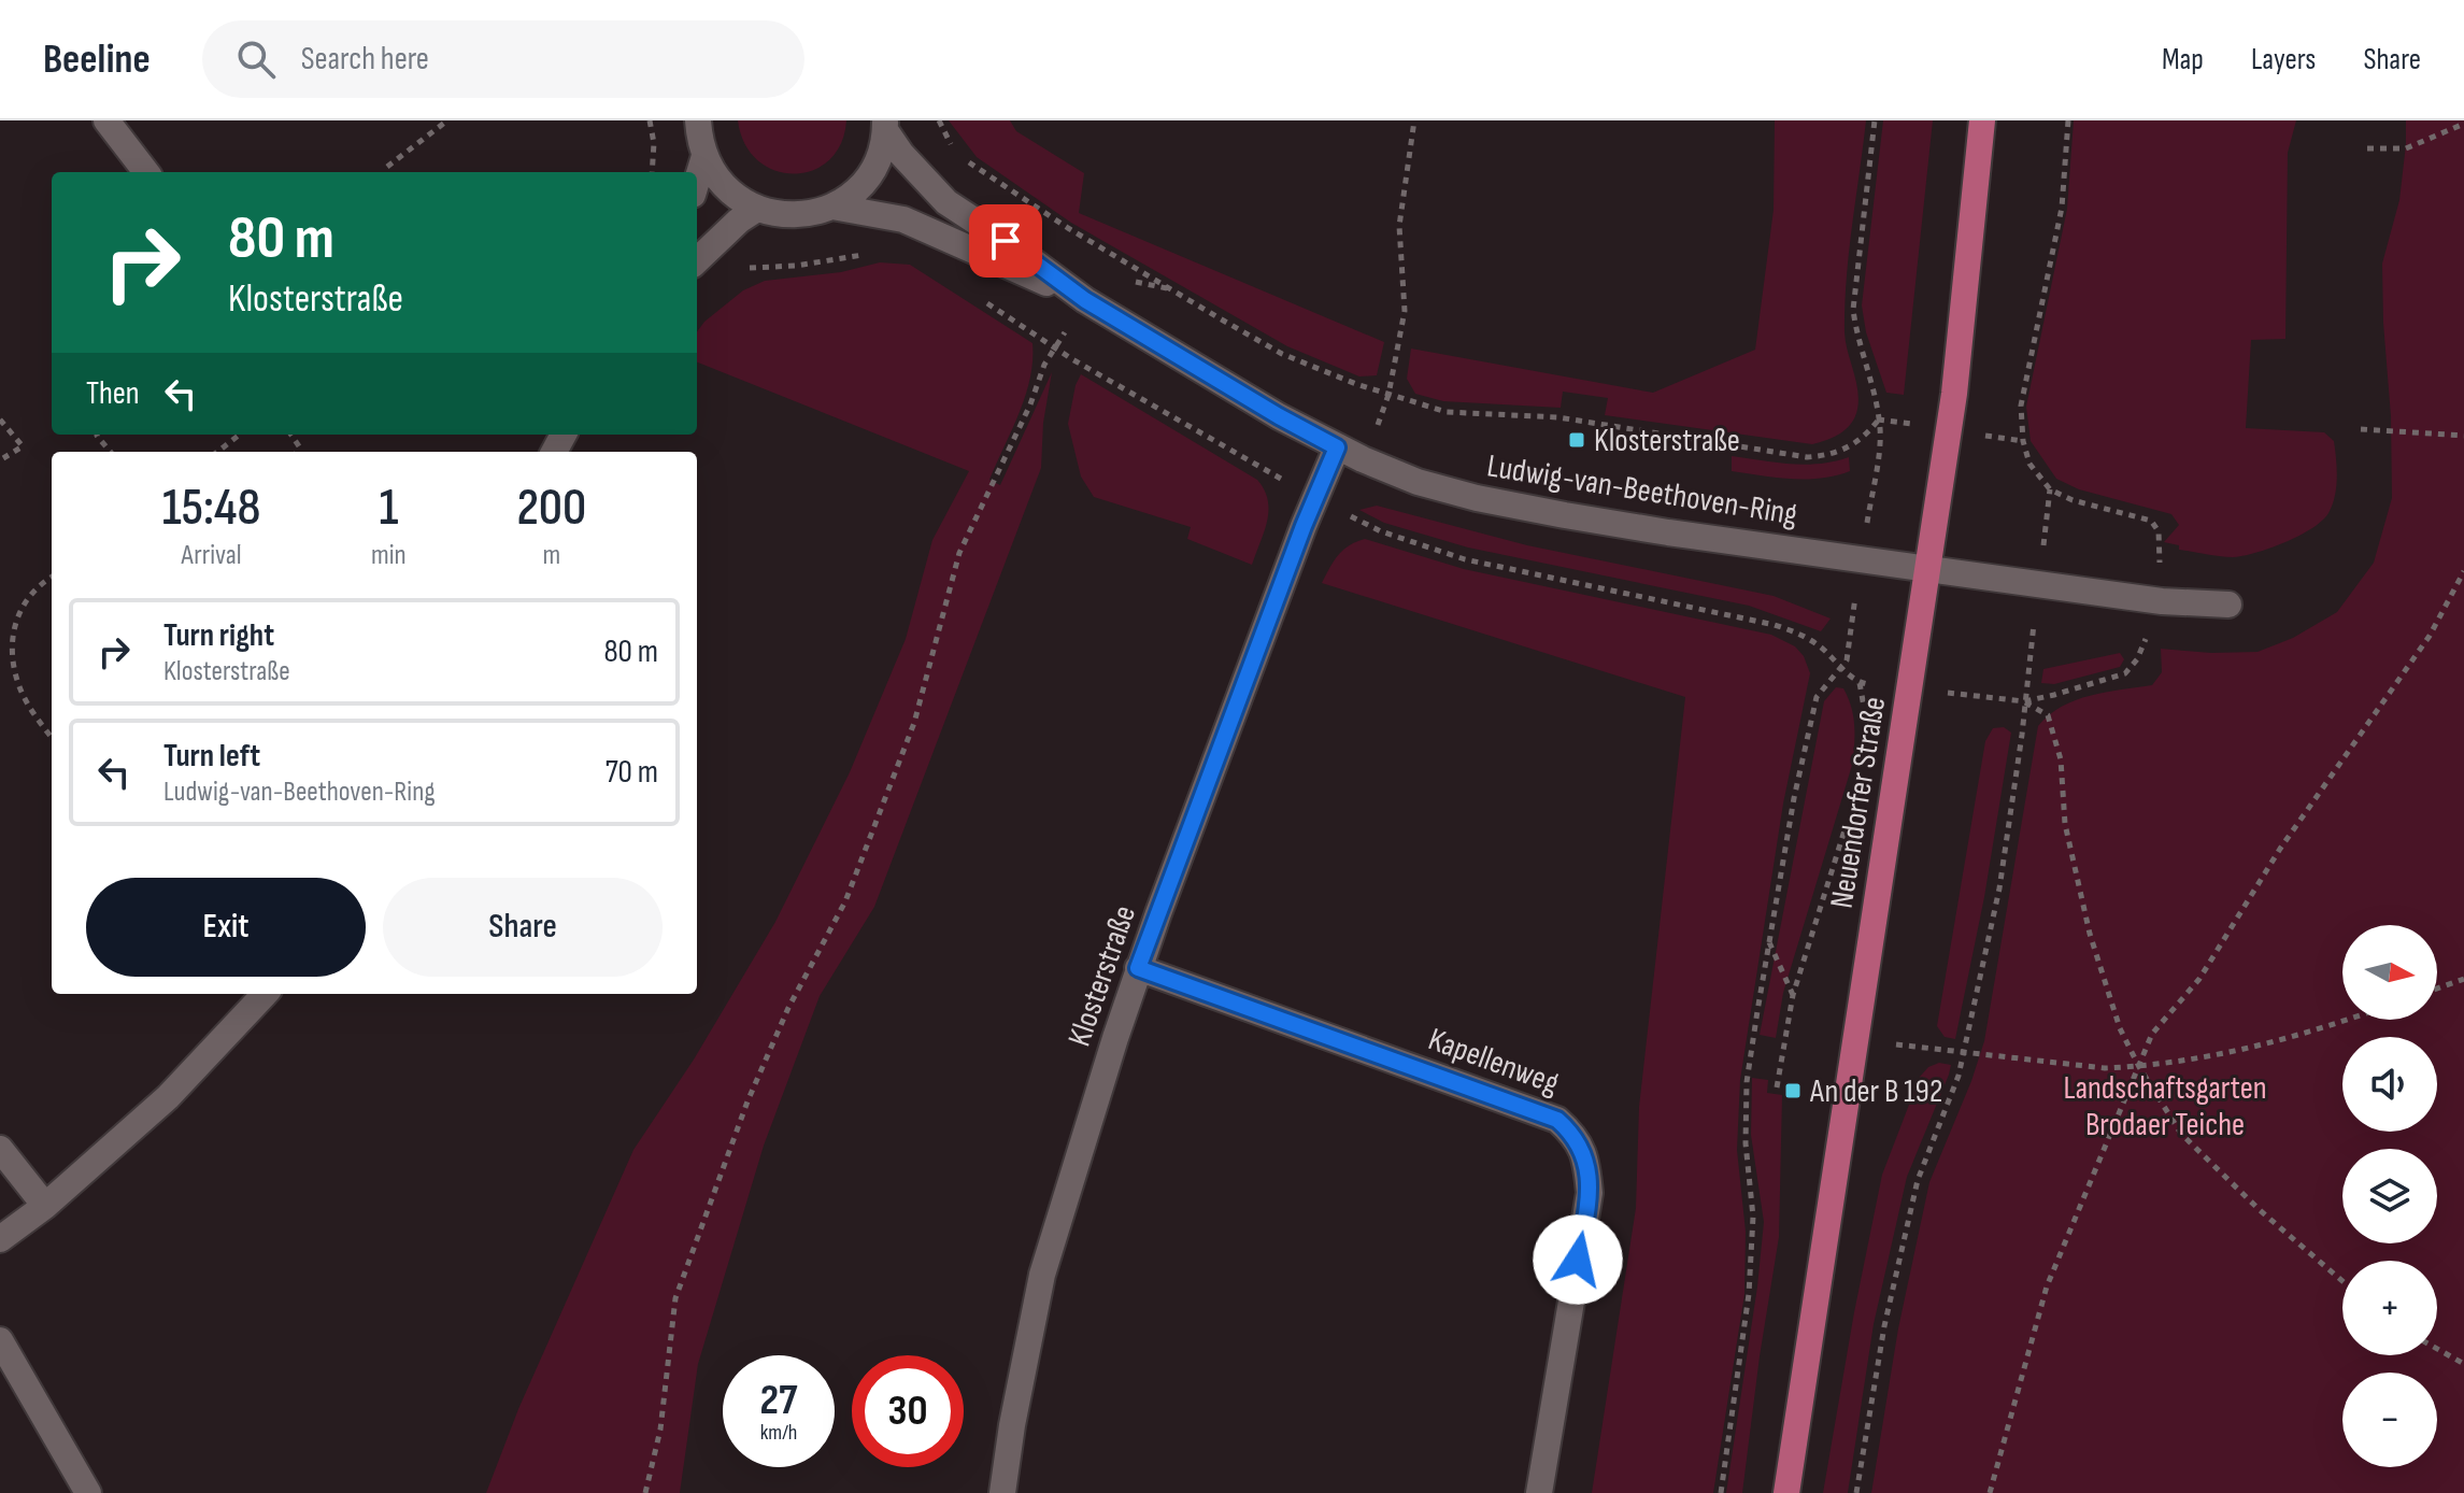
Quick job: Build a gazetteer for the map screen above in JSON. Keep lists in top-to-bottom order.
{
  "streets": {
    "main road": ["Neuendorfer Straße"],
    "street": ["Ludwig-van-Beethoven-Ring", "Klosterstraße", "Kapellenweg"]
  },
  "crossings": [
    ["Ludwig-van-Beethoven-Ring", "Neuendorfer Straße"],
    ["Ludwig-van-Beethoven-Ring", "Klosterstraße"],
    ["Klosterstraße", "Kapellenweg"]
  ],
  "parks": ["Landschaftsgarten Brodaer Teiche"],
  "places": {
    "transit": ["Klosterstraße", "An der B 192"]
  },
  "north": "right",
  "page": {
    "header": "Beeline",
    "search": "Search here",
    "nav": ["Map", "Layers", "Share"],
    "turn": ["80 m", "Klosterstraße"],
    "then": "Then",
    "eta": [
      "15:48",
      "Arrival",
      "1",
      "min",
      "200",
      "m"
    ],
    "list": [
      {
        "name": "Turn right",
        "note": "Klosterstraße",
        "value": "80 m"
      },
      {
        "name": "Turn left",
        "note": "Ludwig-van-Beethoven-Ring",
        "value": "70 m"
      }
    ],
    "buttons": ["Exit", "Share"],
    "map_buttons": ["+", "−"],
    "speed": "27 km/h",
    "limit": "30"
  }
}
